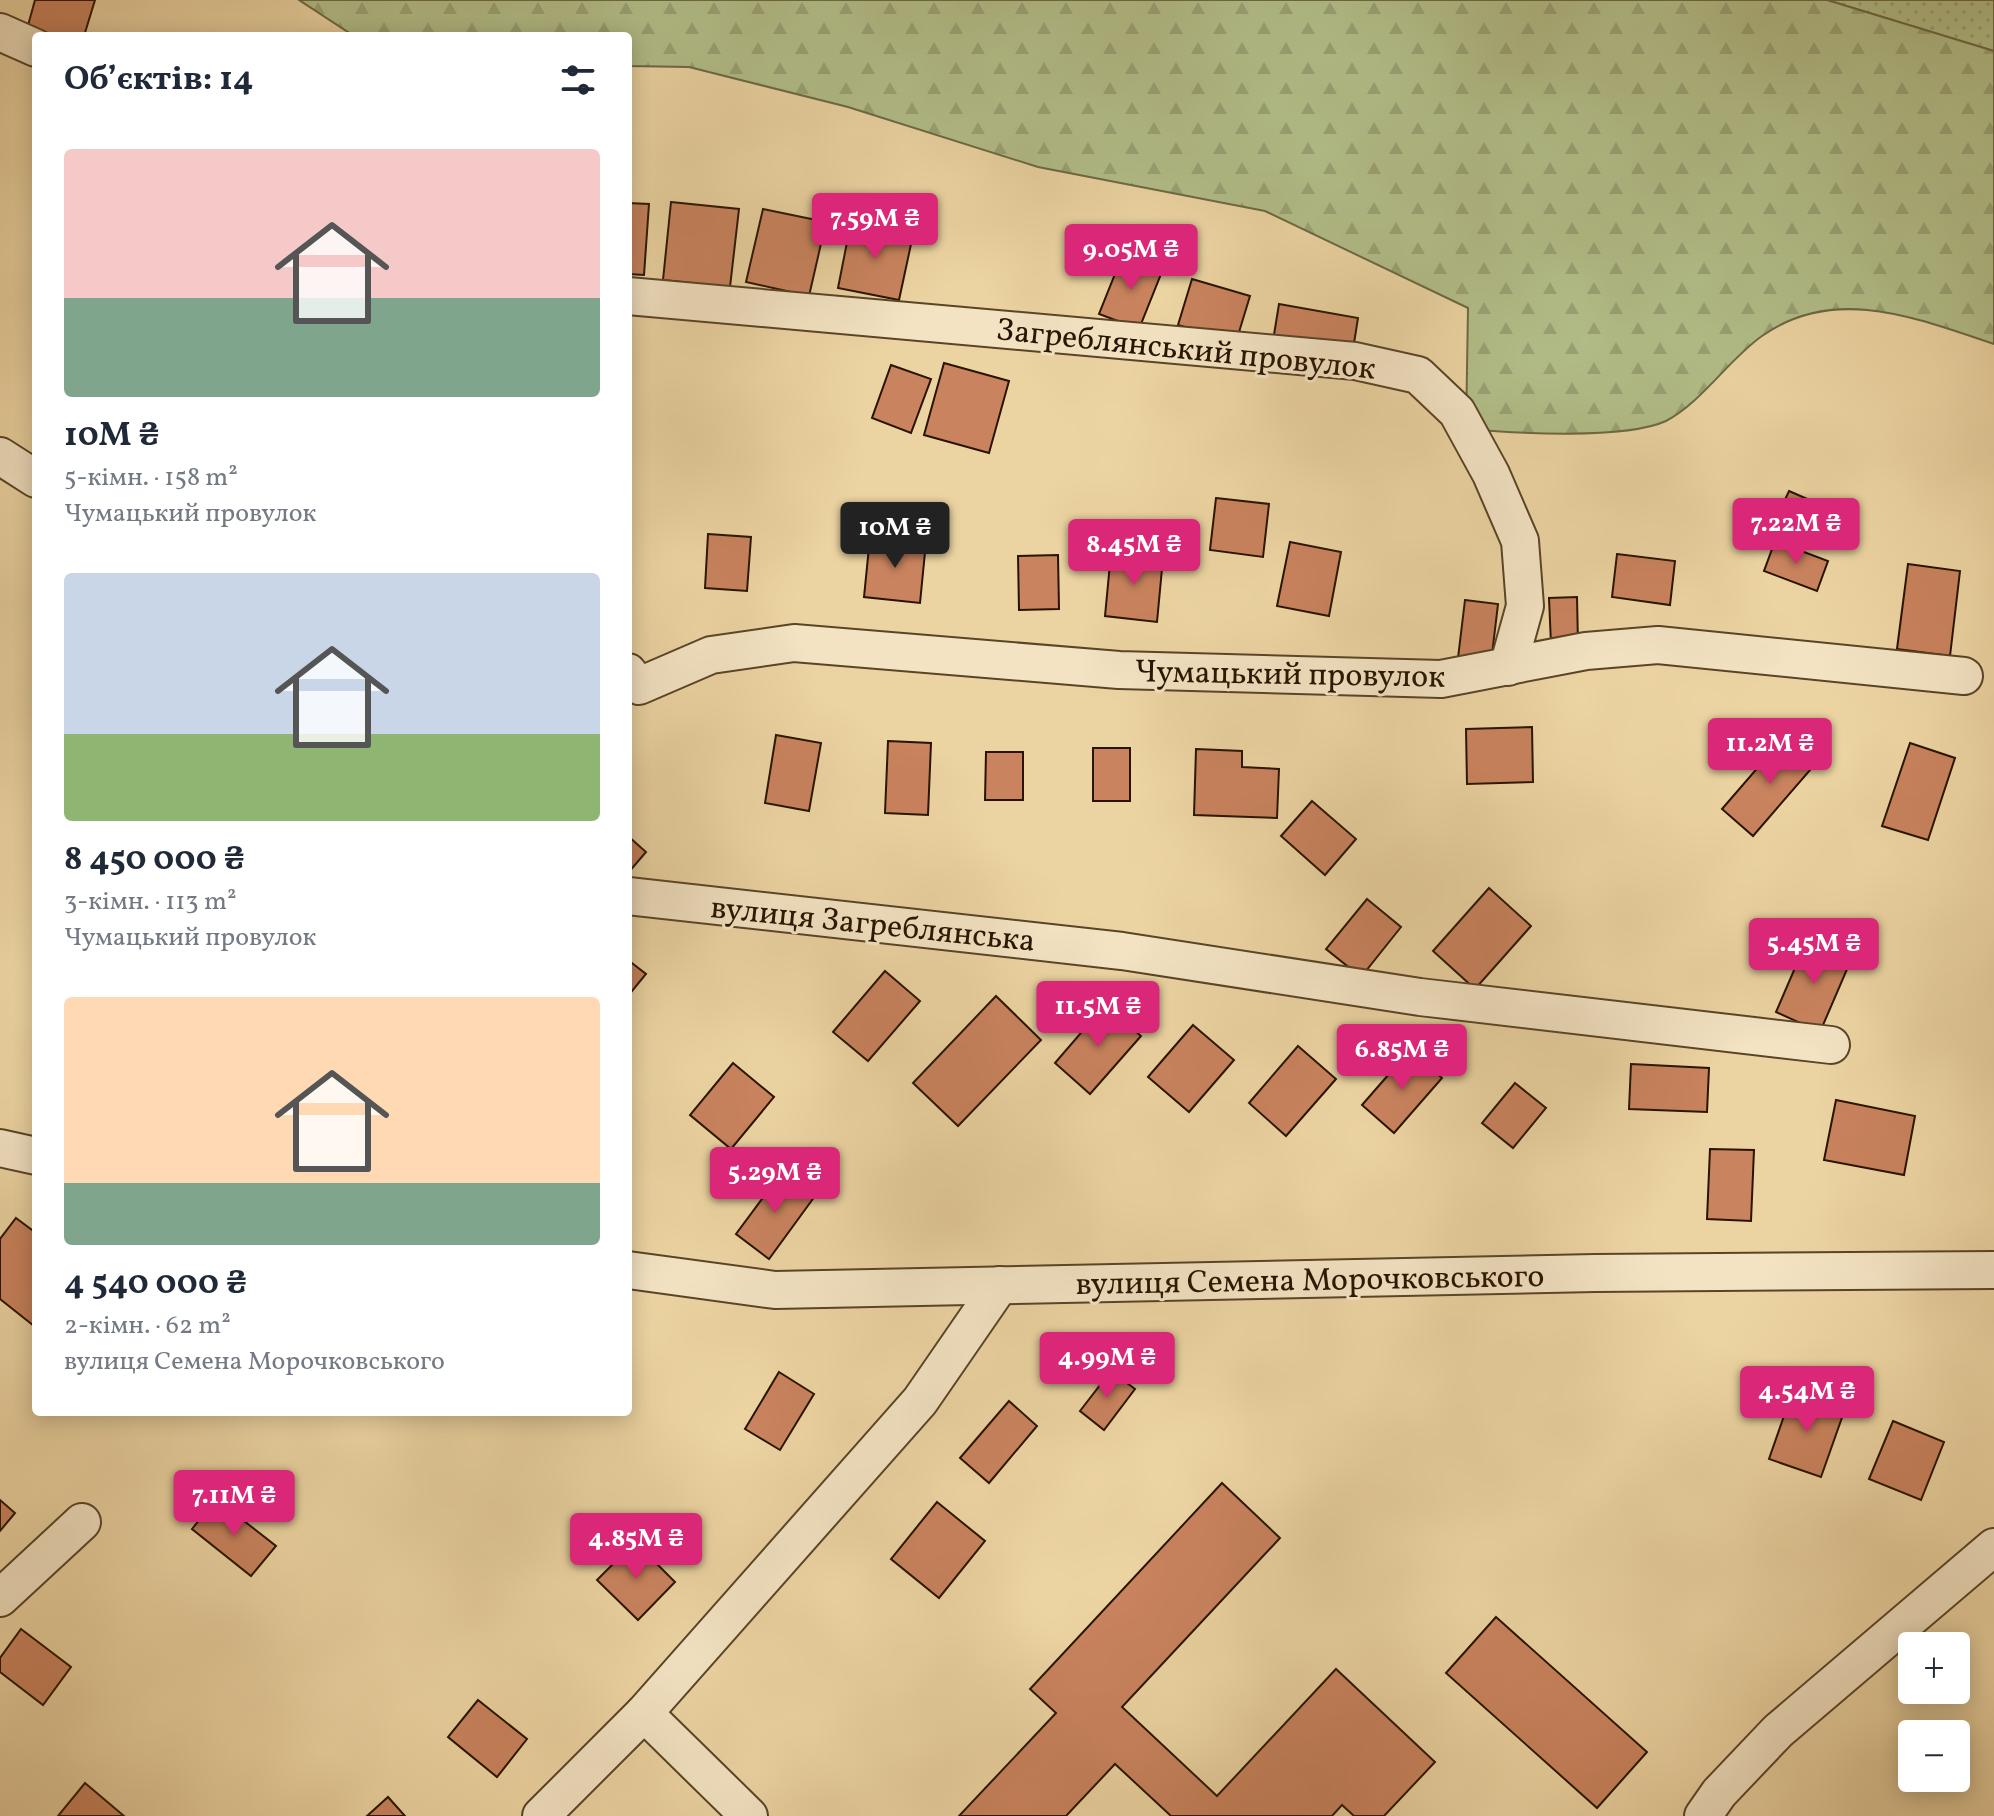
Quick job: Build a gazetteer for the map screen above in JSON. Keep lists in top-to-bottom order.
{
  "streets": {
    "street": [
      "Загреблянський провулок",
      "Чумацький провулок",
      "вулиця Загреблянська",
      "вулиця Семена Морочковського"
    ]
  },
  "crossings": [
    ["Загреблянський провулок", "Чумацький провулок"]
  ],
  "page": {
    "heading": "Об’єктів: 14",
    "list": [
      {
        "name": "10M ₴",
        "note": "5-кімн. · 158 m² · Чумацький провулок"
      },
      {
        "name": "8 450 000 ₴",
        "note": "3-кімн. · 113 m² · Чумацький провулок"
      },
      {
        "name": "4 540 000 ₴",
        "note": "2-кімн. · 62 m² · вулиця Семена Морочковського"
      }
    ],
    "price": [
      "7.59M ₴",
      "9.05M ₴",
      "7.22M ₴",
      "10M ₴",
      "8.45M ₴",
      "11.2M ₴",
      "5.45M ₴",
      "11.5M ₴",
      "6.85M ₴",
      "5.29M ₴",
      "4.99M ₴",
      "4.54M ₴",
      "7.11M ₴",
      "4.85M ₴"
    ],
    "map_buttons": ["+", "−"]
  }
}
